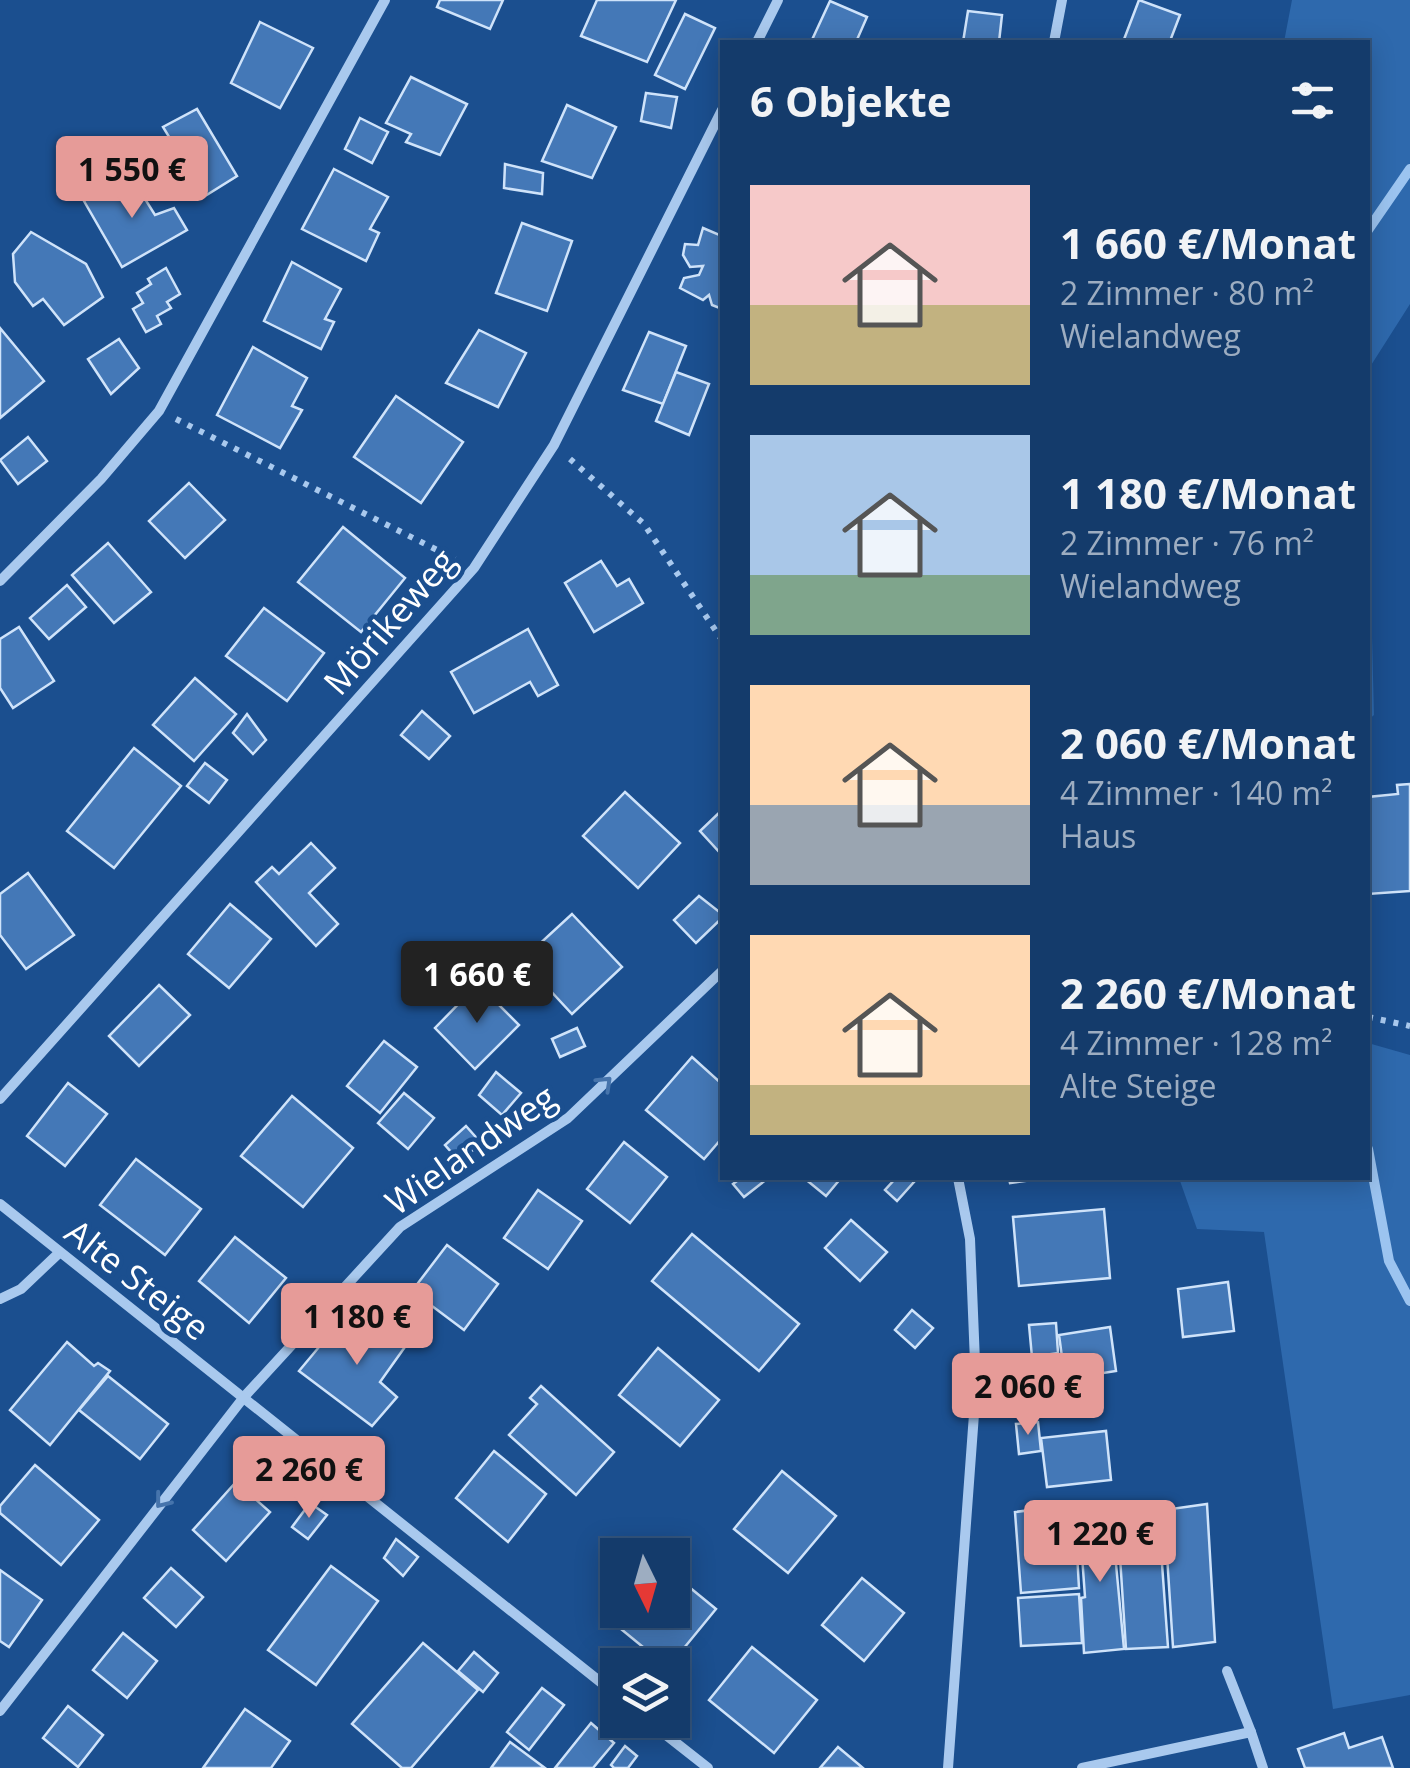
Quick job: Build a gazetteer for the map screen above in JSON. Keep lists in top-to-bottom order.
{
  "streets": {
    "street": ["Mörikeweg", "Wielandweg", "Alte Steige"]
  },
  "crossings": [
    ["Wielandweg", "Alte Steige"]
  ],
  "north": "bottom",
  "page": {
    "heading": "6 Objekte",
    "price": [
      "1 550 €",
      "1 660 €",
      "1 180 €",
      "2 060 €",
      "2 260 €",
      "1 220 €"
    ],
    "list": [
      {
        "name": "1 660 €/Monat",
        "note": "2 Zimmer · 80 m² · Wielandweg"
      },
      {
        "name": "1 180 €/Monat",
        "note": "2 Zimmer · 76 m² · Wielandweg"
      },
      {
        "name": "2 060 €/Monat",
        "note": "4 Zimmer · 140 m² · Haus"
      },
      {
        "name": "2 260 €/Monat",
        "note": "4 Zimmer · 128 m² · Alte Steige"
      }
    ]
  }
}
